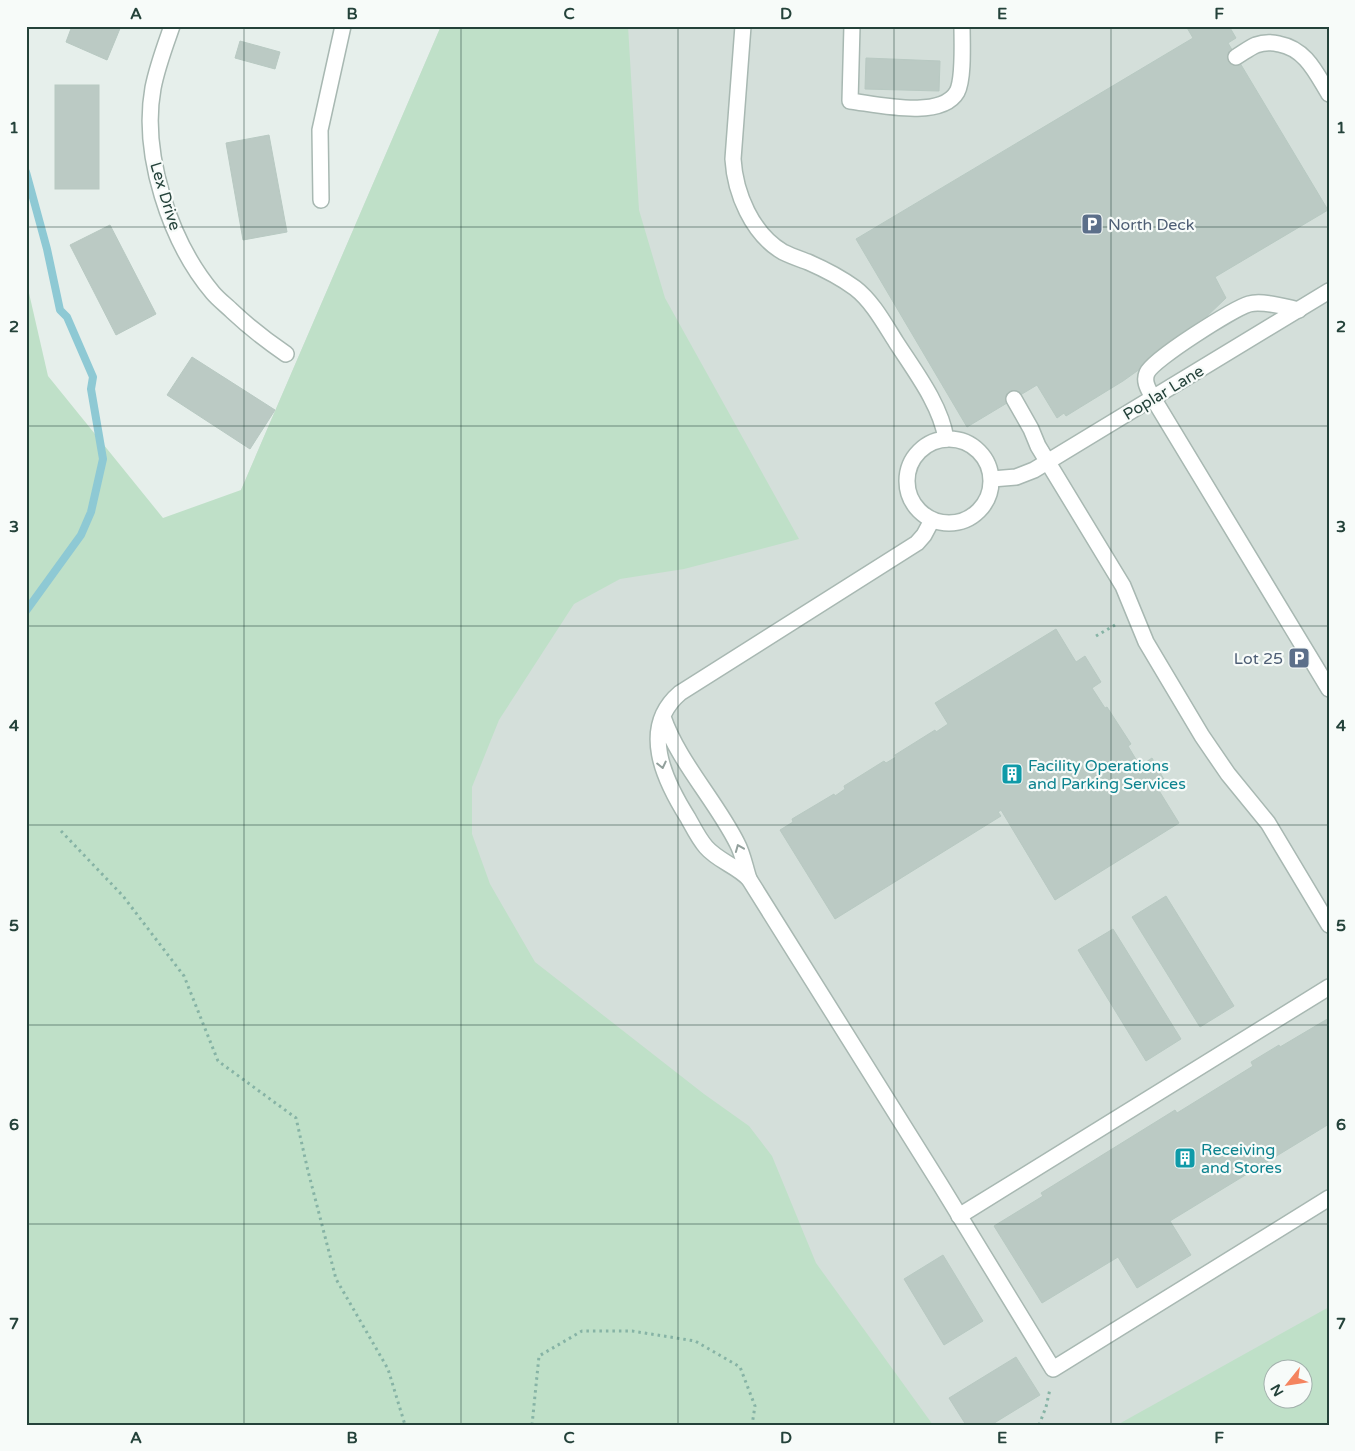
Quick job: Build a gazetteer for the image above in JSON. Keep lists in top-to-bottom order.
{
  "streets": {
    "street": ["Lex Drive", "Poplar Lane"]
  },
  "places": {
    "parking": ["North Deck", "Lot 25"],
    "building": ["Facility Operations and Parking Services", "Receiving and Stores"]
  },
  "north": "bottom left",
  "grid": {
    "columns": [
      "A",
      "B",
      "C",
      "D",
      "E",
      "F"
    ],
    "rows": [
      "1",
      "2",
      "3",
      "4",
      "5",
      "6",
      "7"
    ]
  }
}
